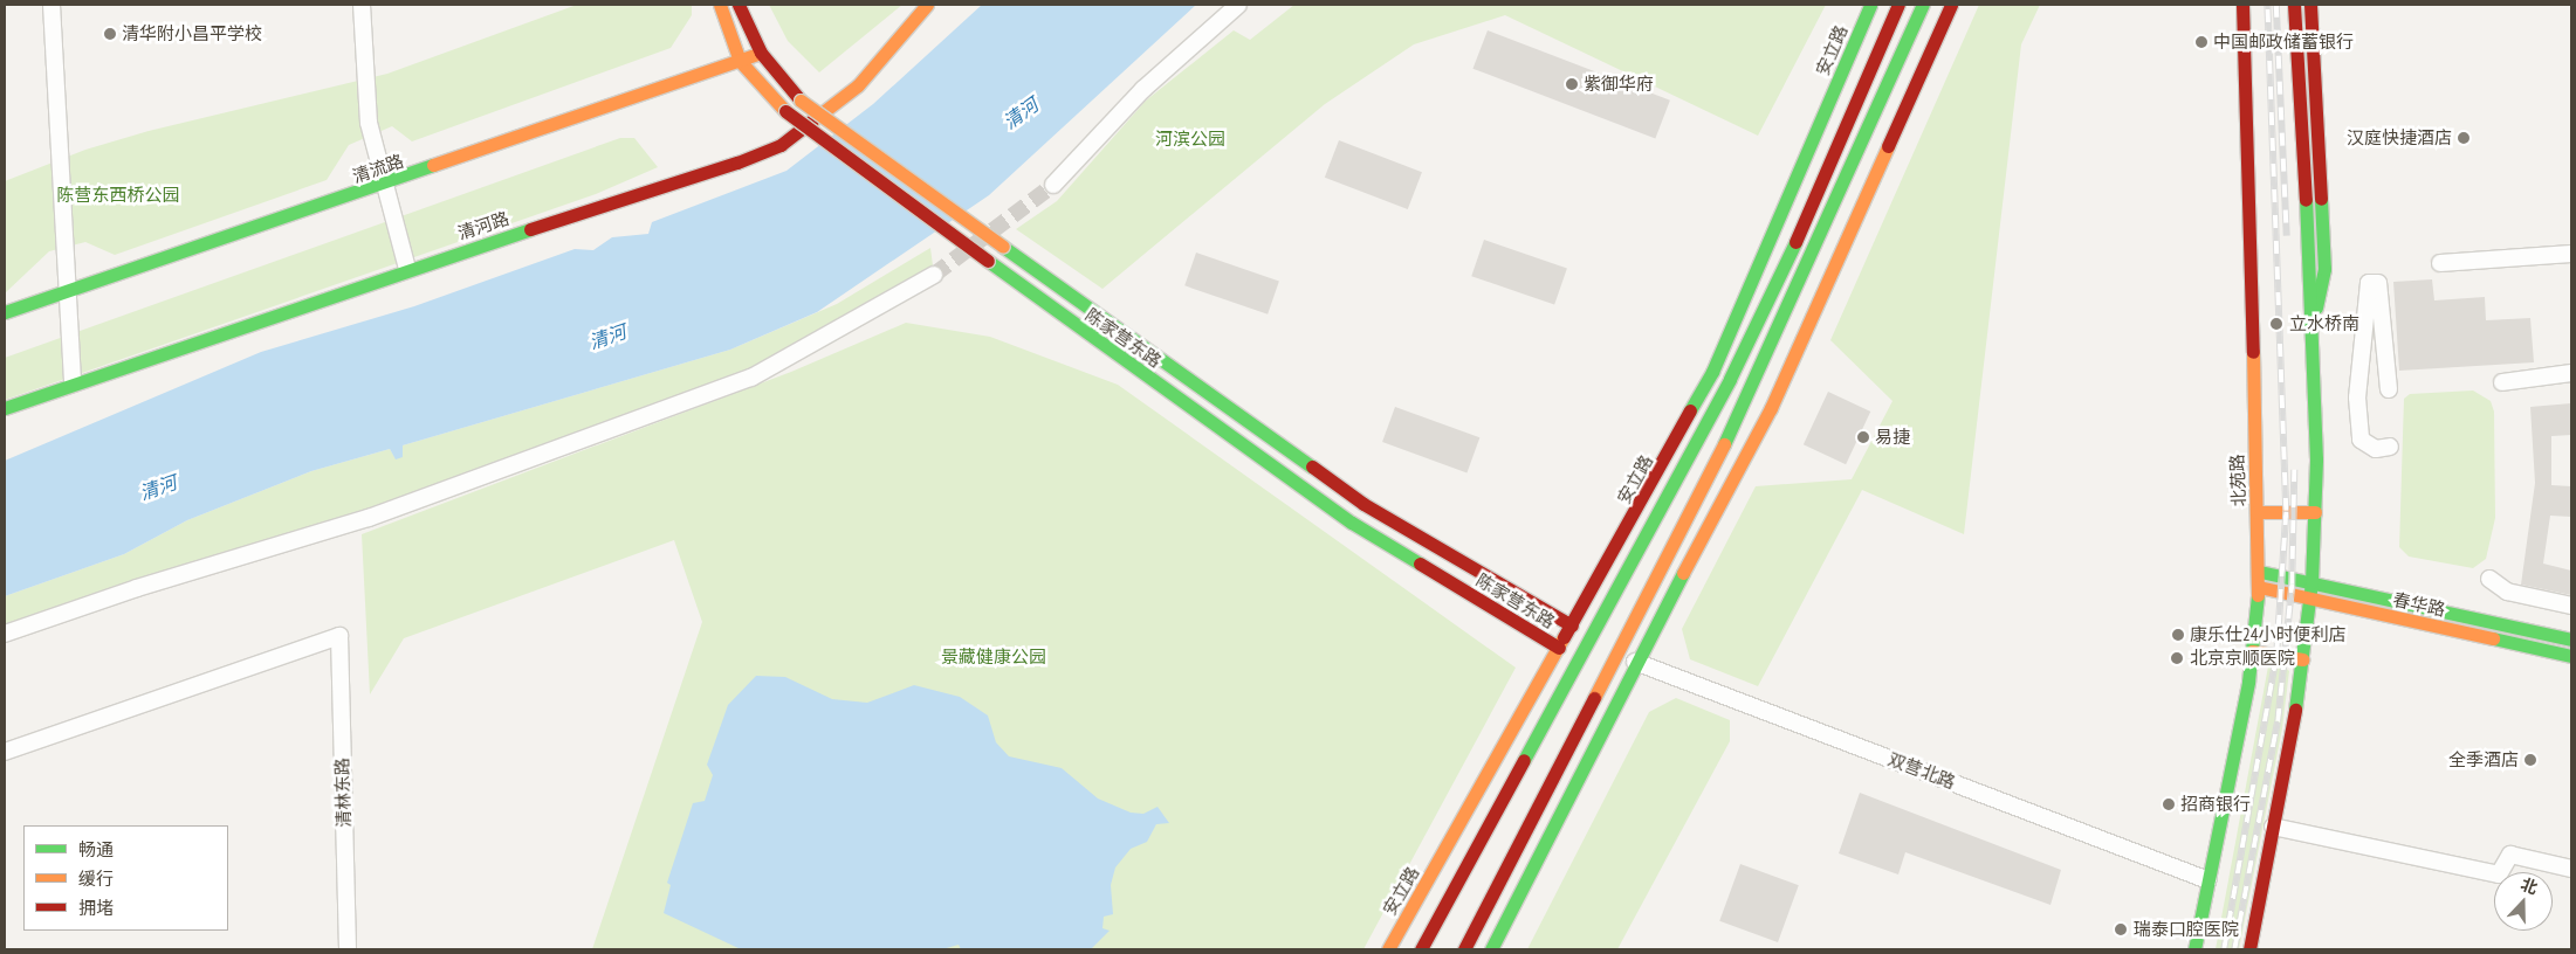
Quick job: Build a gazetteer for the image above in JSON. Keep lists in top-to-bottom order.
{
  "streets": {
    "street": [
      "安立路",
      "清流路",
      "清河路",
      "陈家营东路",
      "北苑路",
      "春华路",
      "双营北路",
      "清林东路"
    ]
  },
  "crossings": [
    ["安立路", "陈家营东路"],
    ["清流路", "陈家营东路"],
    ["北苑路", "春华路"],
    ["北苑路", "双营北路"]
  ],
  "water": ["清河"],
  "parks": ["河滨公园", "陈营东西桥公园", "景藏健康公园"],
  "places": [
    "清华附小昌平学校",
    "中国邮政储蓄银行",
    "紫御华府",
    "汉庭快捷酒店",
    "立水桥南",
    "易捷",
    "康乐仕24小时便利店",
    "北京京顺医院",
    "全季酒店",
    "招商银行",
    "瑞泰口腔医院"
  ],
  "legend": ["畅通", "缓行", "拥堵"],
  "north": "top"
}
